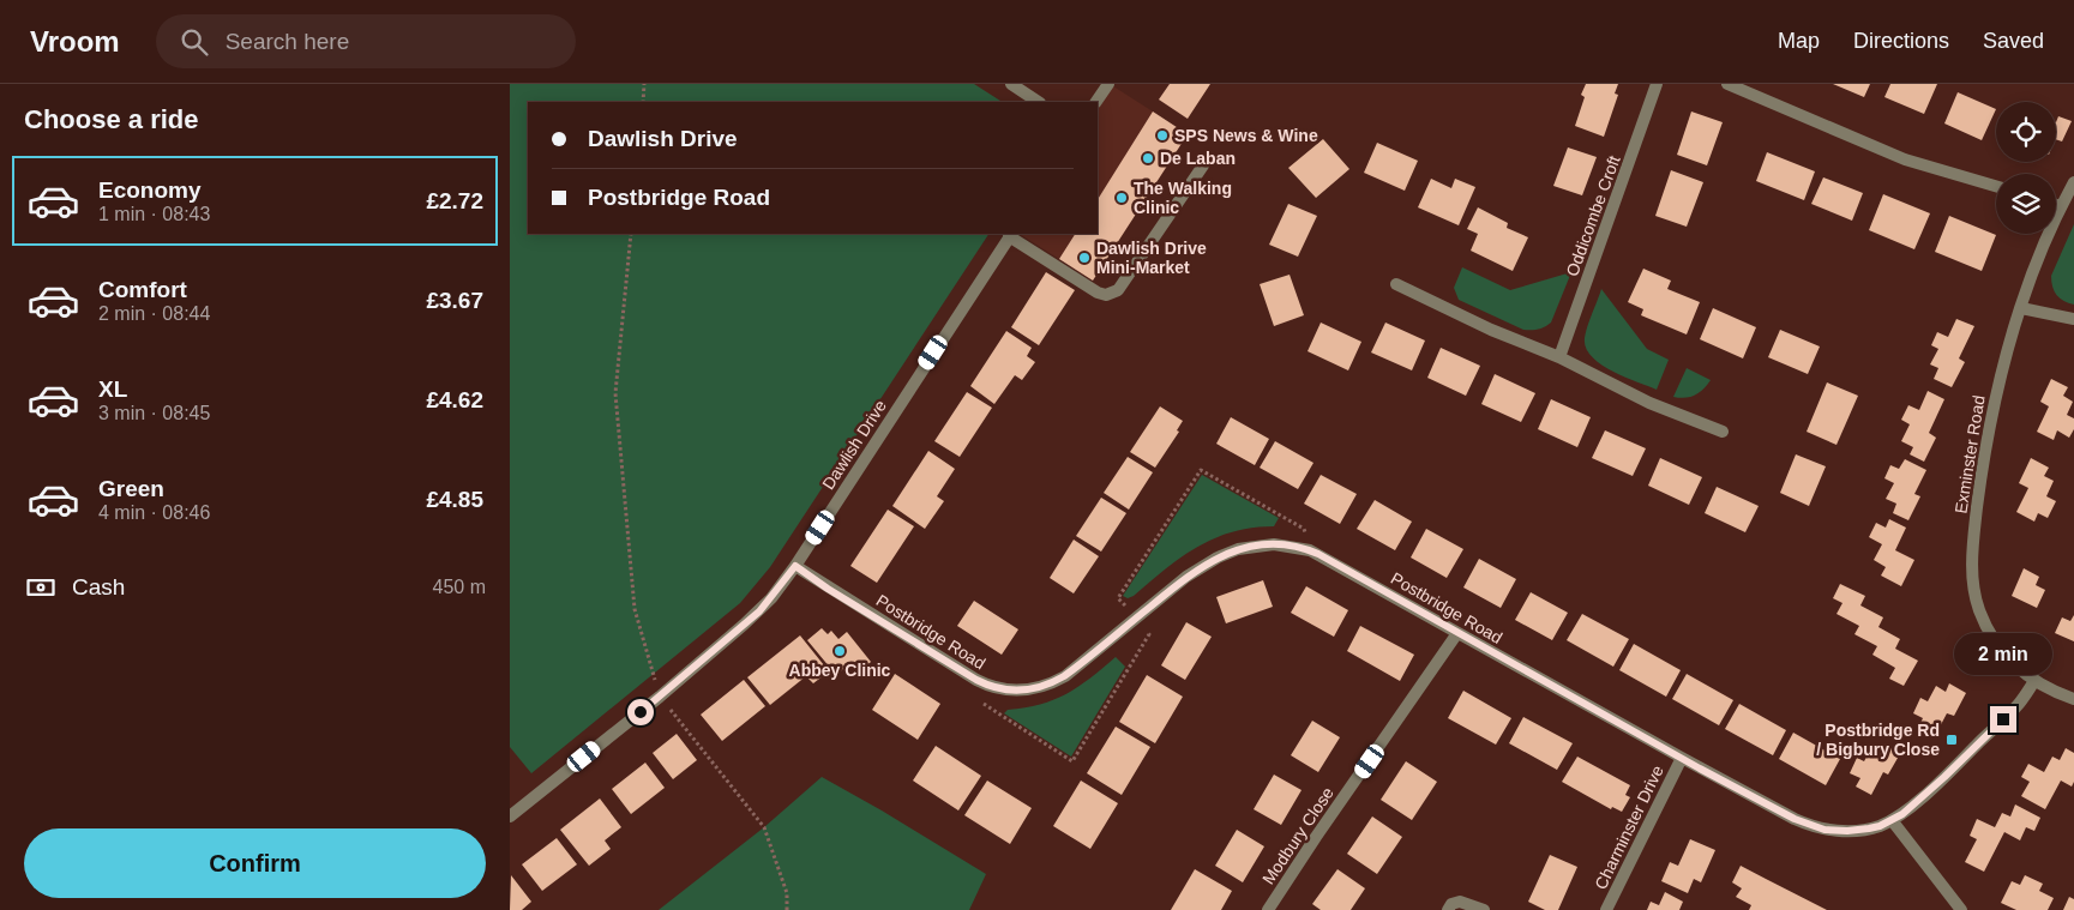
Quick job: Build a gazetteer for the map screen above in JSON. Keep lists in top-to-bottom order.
{
  "streets": {
    "street": [
      "Oddicombe Croft",
      "Dawlish Drive",
      "Exminster Road",
      "Postbridge Road",
      "Charminster Drive",
      "Modbury Close"
    ]
  },
  "crossings": [
    ["Dawlish Drive", "Postbridge Road"],
    ["Exminster Road", "Postbridge Road"],
    ["Postbridge Road", "Charminster Drive"],
    ["Postbridge Road", "Modbury Close"]
  ],
  "places": {
    "other": [
      "SPS News & Wine",
      "De Laban",
      "The Walking Clinic",
      "Dawlish Drive Mini-Market",
      "Abbey Clinic"
    ],
    "transit": ["Postbridge Rd / Bigbury Close"]
  },
  "page": {
    "header": "Vroom",
    "search": "Search here",
    "nav": ["Map", "Directions", "Saved"],
    "heading": "Choose a ride",
    "banner": ["Dawlish Drive", "Postbridge Road"],
    "list": [
      {
        "name": "Economy",
        "note": "1 min · 08:43",
        "value": "£2.72"
      },
      {
        "name": "Comfort",
        "note": "2 min · 08:44",
        "value": "£3.67"
      },
      {
        "name": "XL",
        "note": "3 min · 08:45",
        "value": "£4.62"
      },
      {
        "name": "Green",
        "note": "4 min · 08:46",
        "value": "£4.85"
      }
    ],
    "pay": ["Cash", "450 m"],
    "bubble": "2 min",
    "buttons": "Confirm"
  }
}
